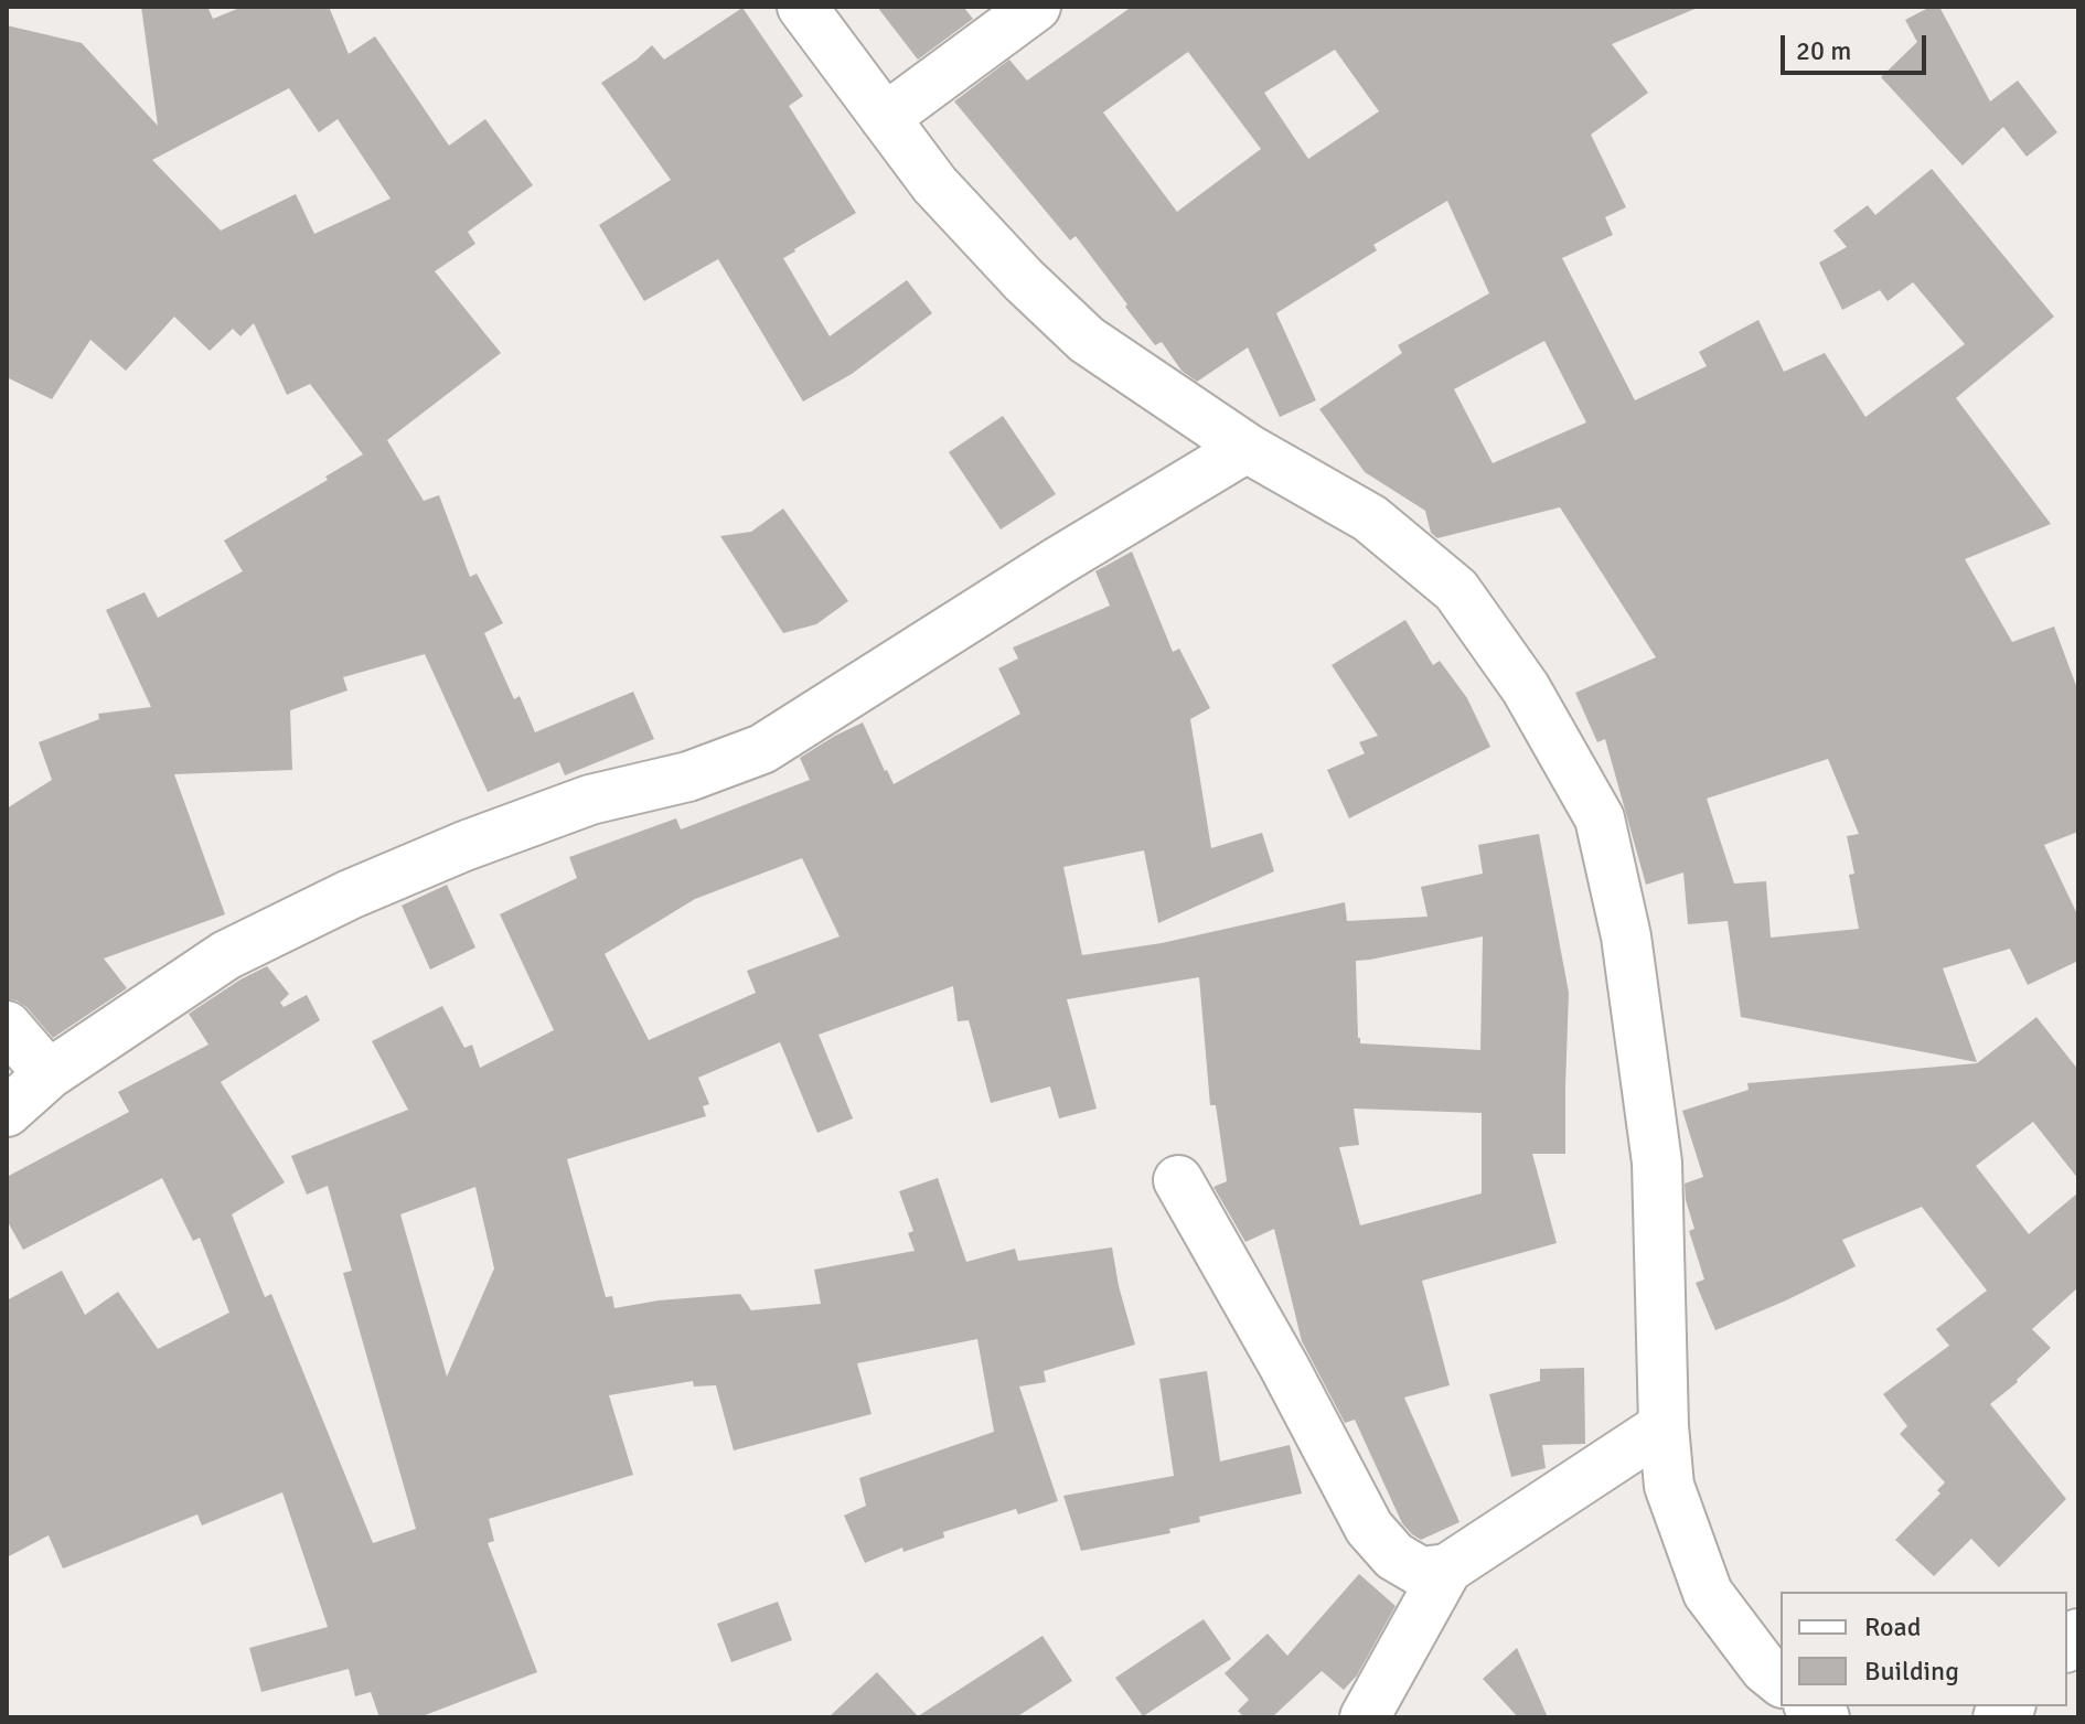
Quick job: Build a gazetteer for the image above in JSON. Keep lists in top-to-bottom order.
{
  "legend": ["Road", "Building"],
  "scale_bar": "20 m"
}
